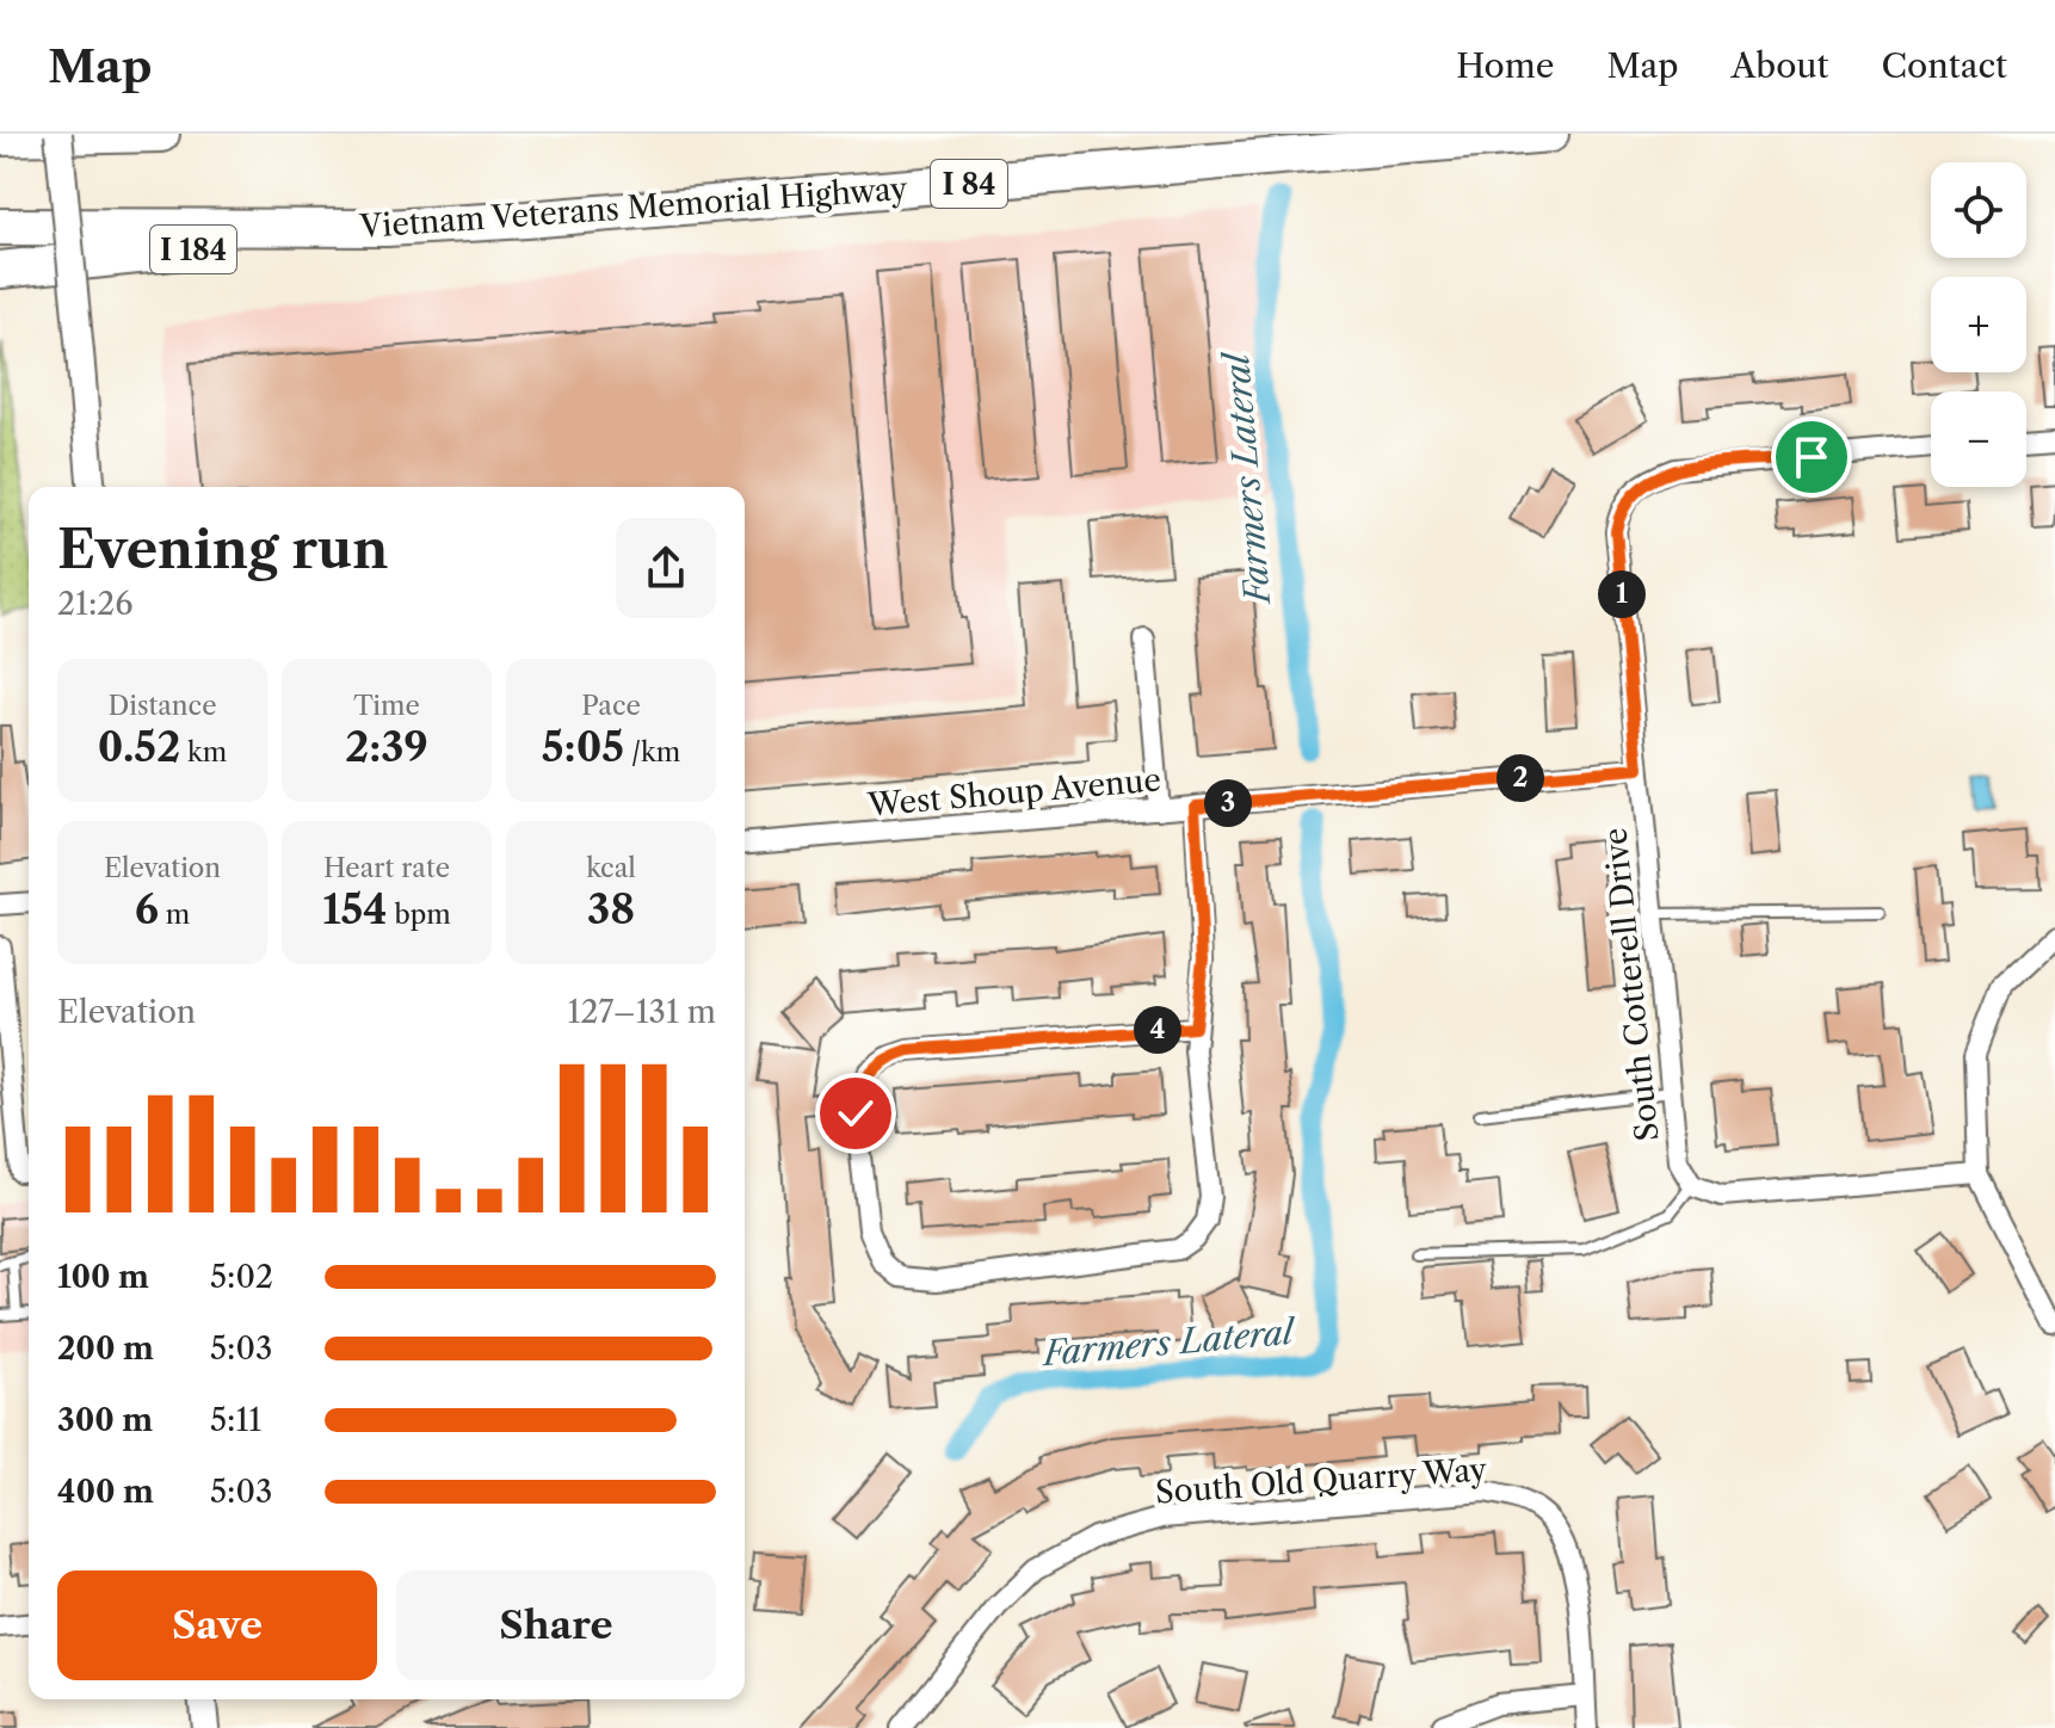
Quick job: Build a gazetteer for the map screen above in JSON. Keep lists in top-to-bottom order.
{
  "streets": {
    "highway": ["I 84", "Vietnam Veterans Memorial Highway", "I 184"],
    "street": ["West Shoup Avenue", "South Cotterell Drive", "South Old Quarry Way"]
  },
  "crossings": [
    ["Vietnam Veterans Memorial Highway", "I 184"],
    ["West Shoup Avenue", "South Cotterell Drive"]
  ],
  "water": ["Farmers Lateral"],
  "page": {
    "header": "Map",
    "nav": [
      "Home",
      "Map",
      "About",
      "Contact"
    ],
    "map_buttons": ["+", "−"],
    "heading": ["Evening run", "21:26"],
    "pins": [
      "1",
      "2",
      "3",
      "4"
    ],
    "stats": [
      ["Distance", "0.52 km"],
      ["Time", "2:39"],
      ["Pace", "5:05 /km"],
      ["Elevation", "6 m"],
      ["Heart rate", "154 bpm"],
      ["kcal", "38"]
    ],
    "chart": ["Elevation", "127–131 m"],
    "list": [
      {
        "name": "100 m",
        "note": "5:02"
      },
      {
        "name": "200 m",
        "note": "5:03"
      },
      {
        "name": "300 m",
        "note": "5:11"
      },
      {
        "name": "400 m",
        "note": "5:03"
      }
    ],
    "buttons": ["Save", "Share"]
  }
}
